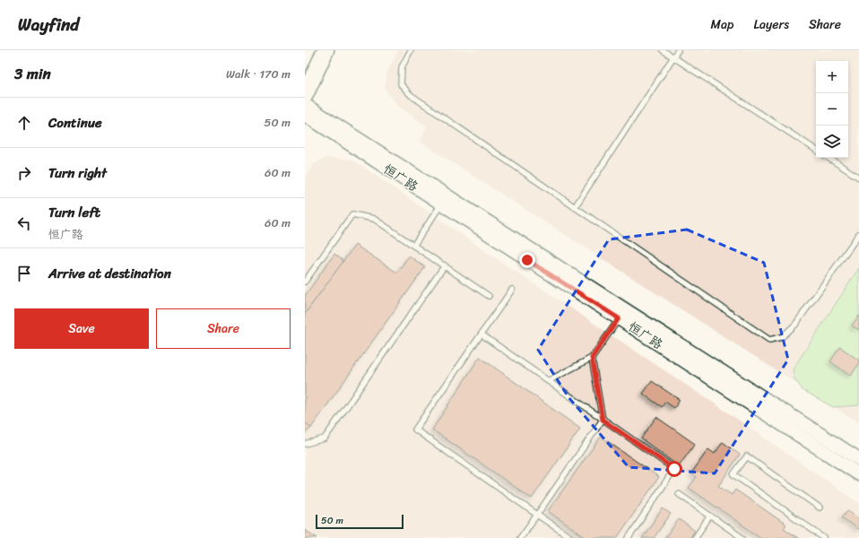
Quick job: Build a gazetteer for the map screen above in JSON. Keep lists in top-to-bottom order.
{
  "streets": {
    "street": ["恒广路"]
  },
  "scale_bar": "50 m",
  "page": {
    "header": "Wayfind",
    "nav": ["Map", "Layers", "Share"],
    "heading": ["3 min", "Walk · 170 m"],
    "map_buttons": ["+", "−"],
    "list": [
      ["Continue", "50 m"],
      ["Turn right", "60 m"],
      ["Turn left", "恒广路", "60 m"],
      "Arrive at destination"
    ],
    "buttons": ["Save", "Share"],
    "scale": "50 m"
  }
}
